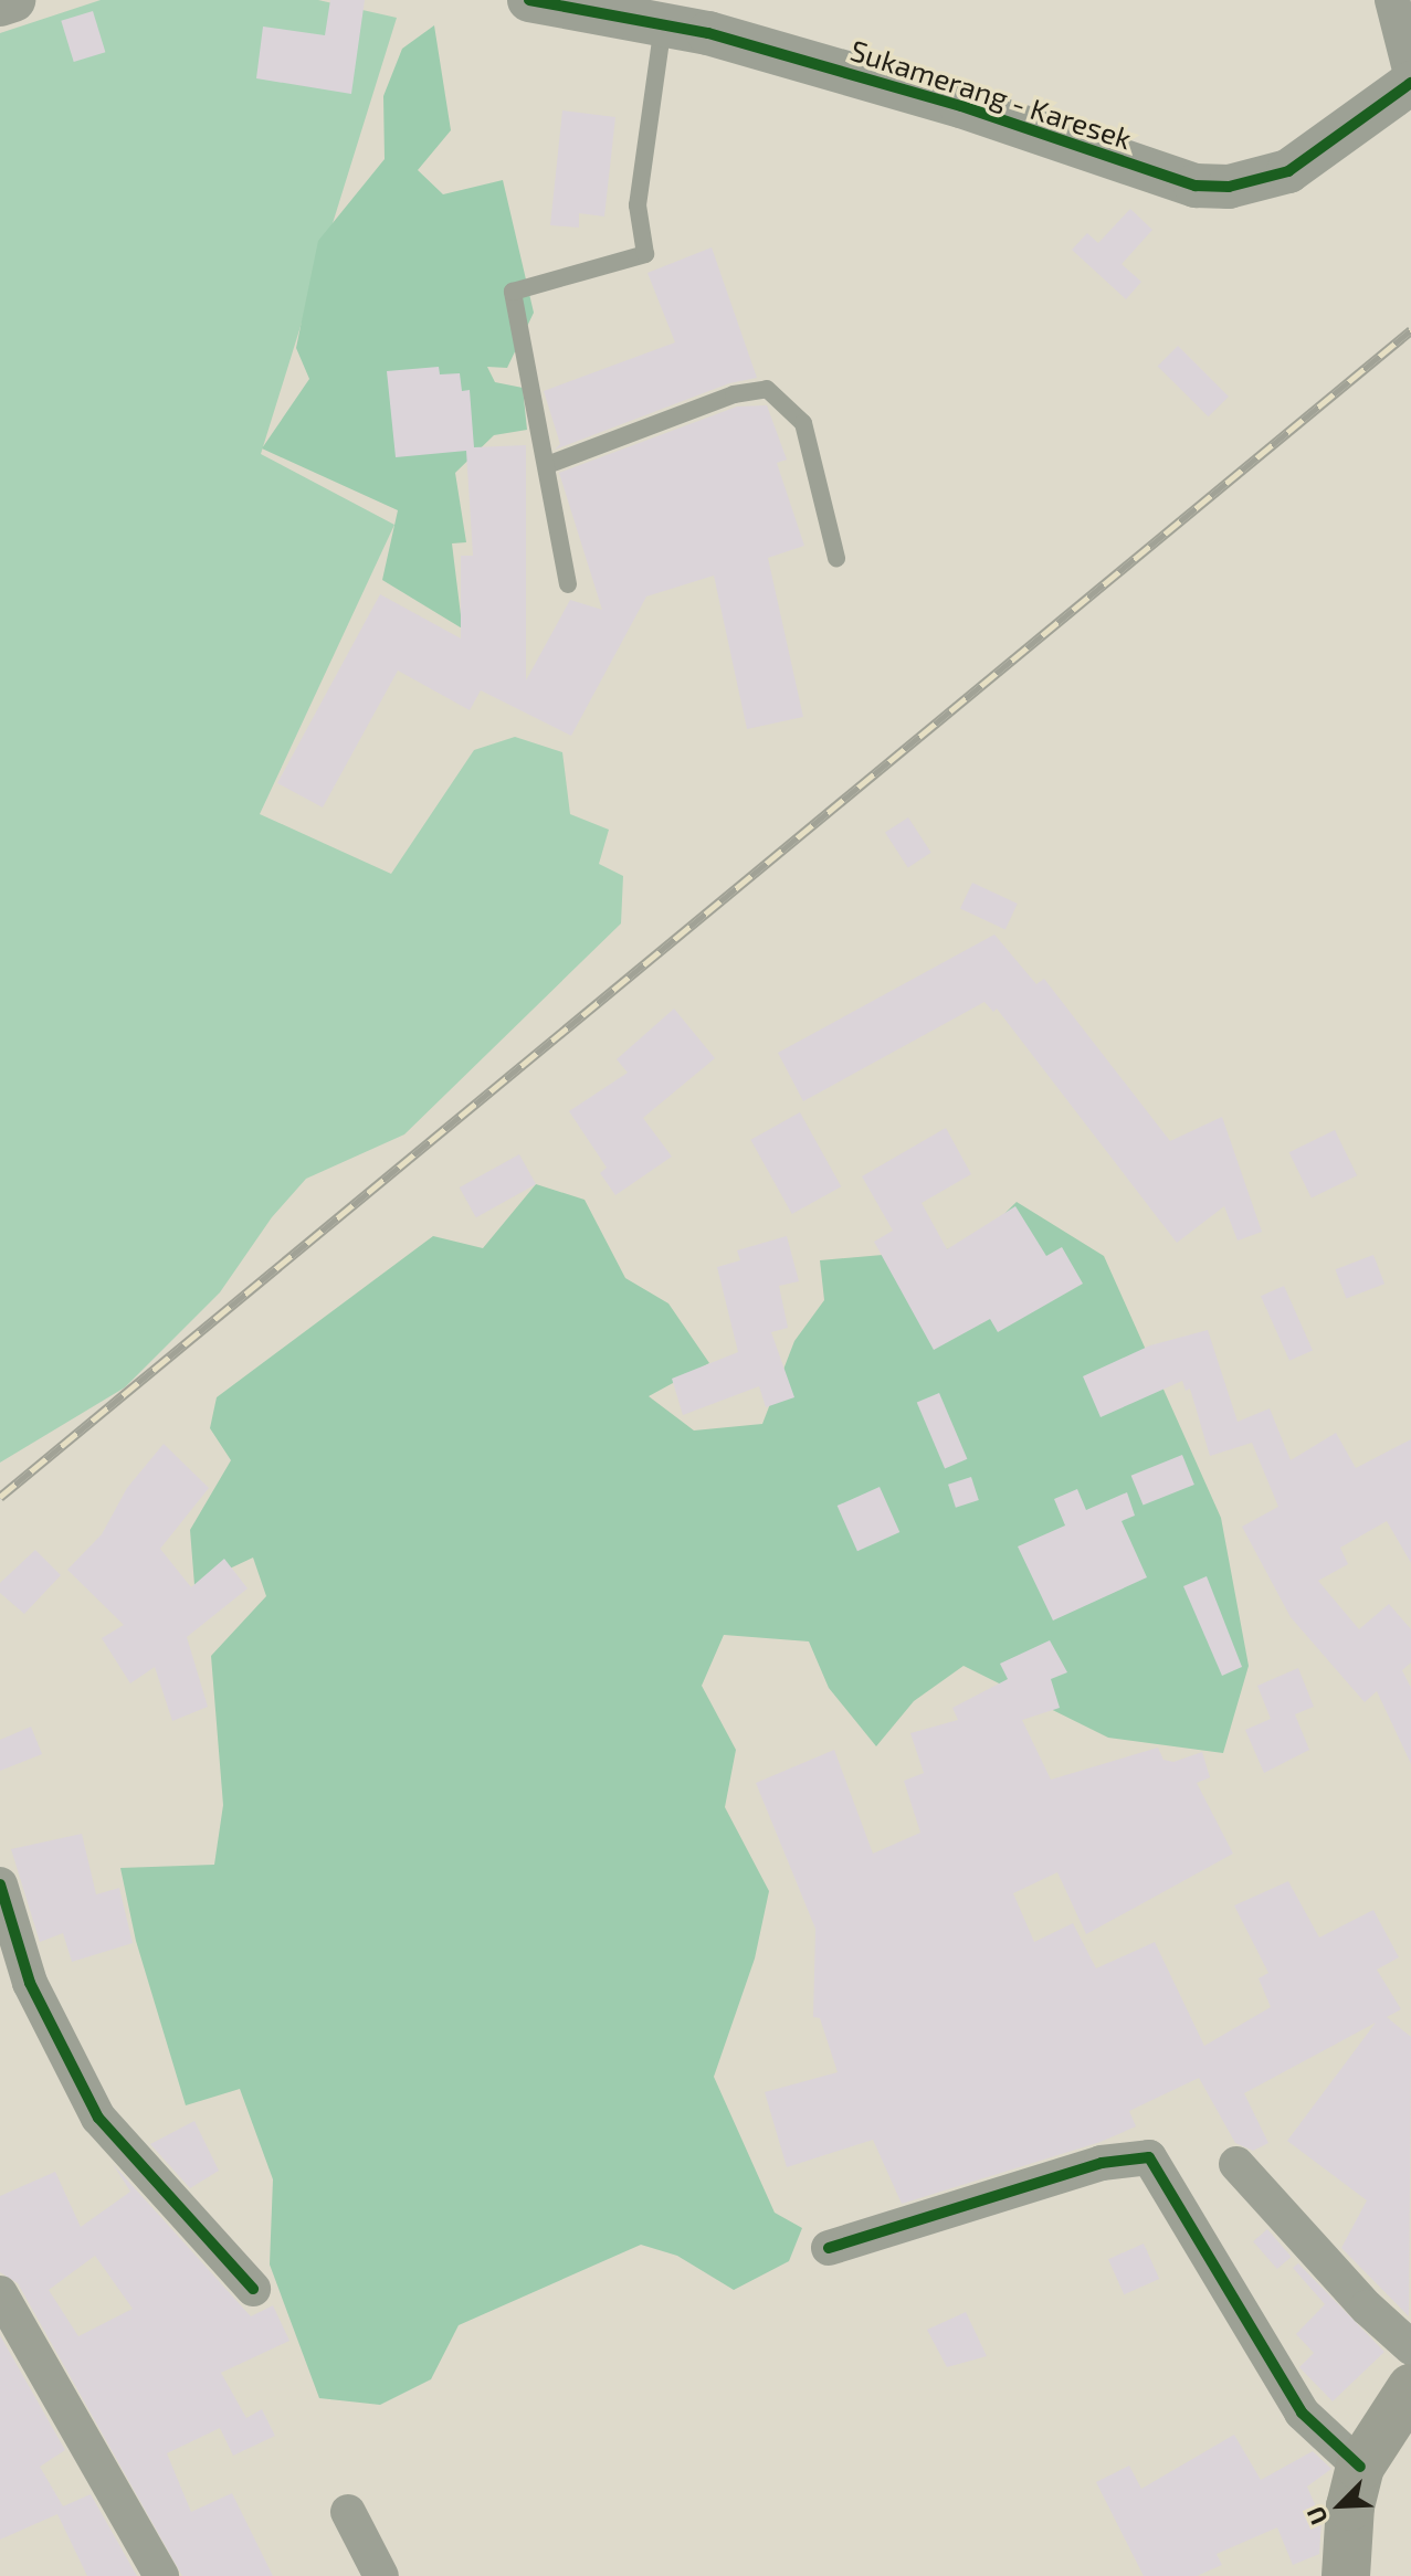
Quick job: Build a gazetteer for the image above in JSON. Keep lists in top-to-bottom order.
{
  "streets": {
    "street": ["Sukamerang - Karesek"]
  },
  "north": "bottom left"
}
